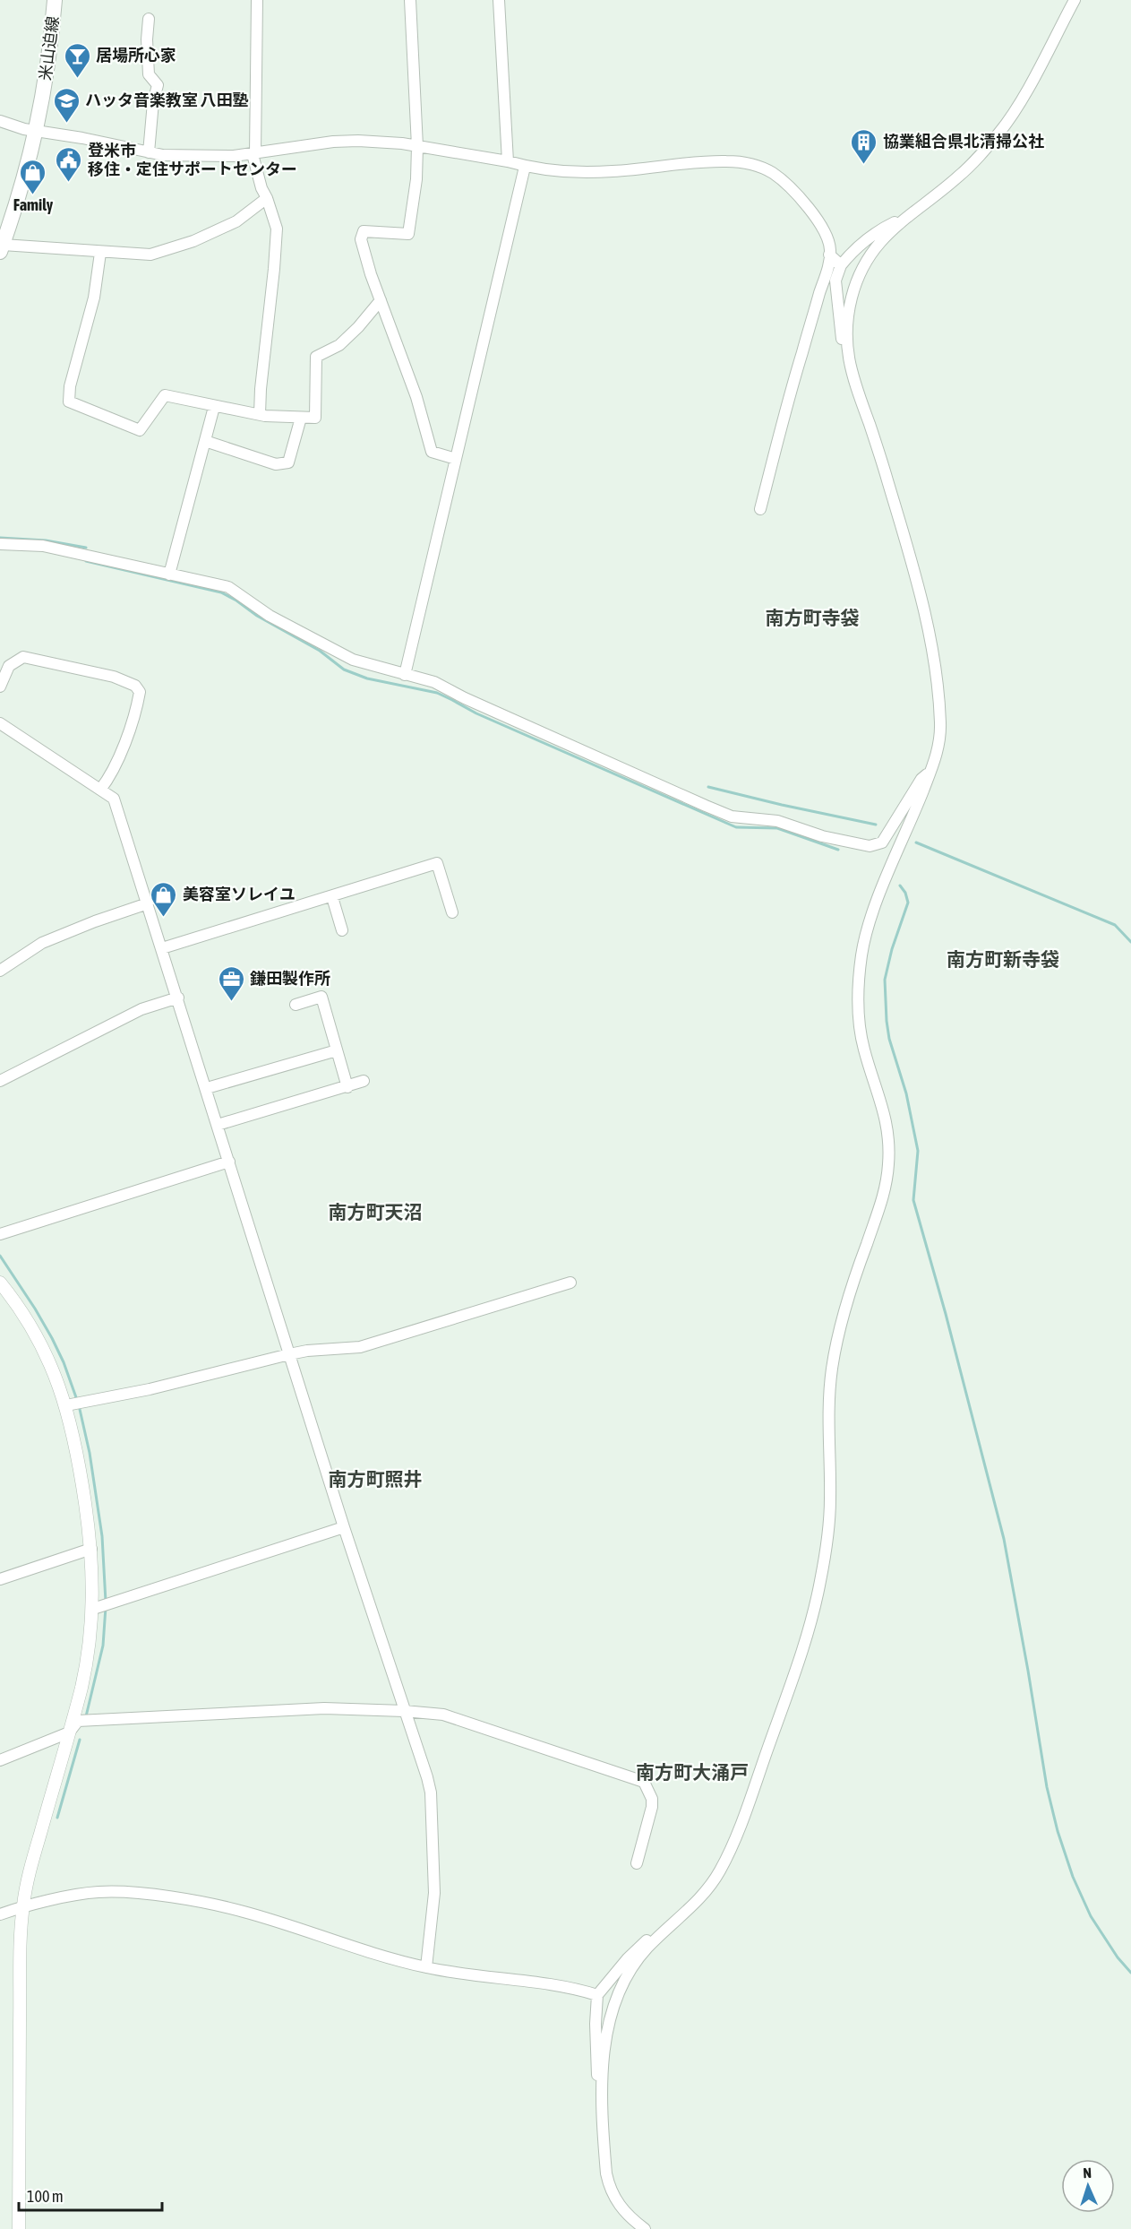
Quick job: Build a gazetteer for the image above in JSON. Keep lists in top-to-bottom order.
{
  "streets": {
    "main road": ["米山迫線"]
  },
  "districts": [
    "南方町寺袋",
    "南方町新寺袋",
    "南方町天沼",
    "南方町照井",
    "南方町大涌戸"
  ],
  "places": {
    "bar": ["居場所心家"],
    "school or university": ["ハッタ音楽教室 八田塾"],
    "building": ["協業組合県北清掃公社"],
    "public building": ["登米市 移住・定住サポートセンター"],
    "shop": ["Family", "美容室ソレイユ"],
    "office": ["鎌田製作所"]
  },
  "scale_bar": "100 m",
  "north": "top"
}
